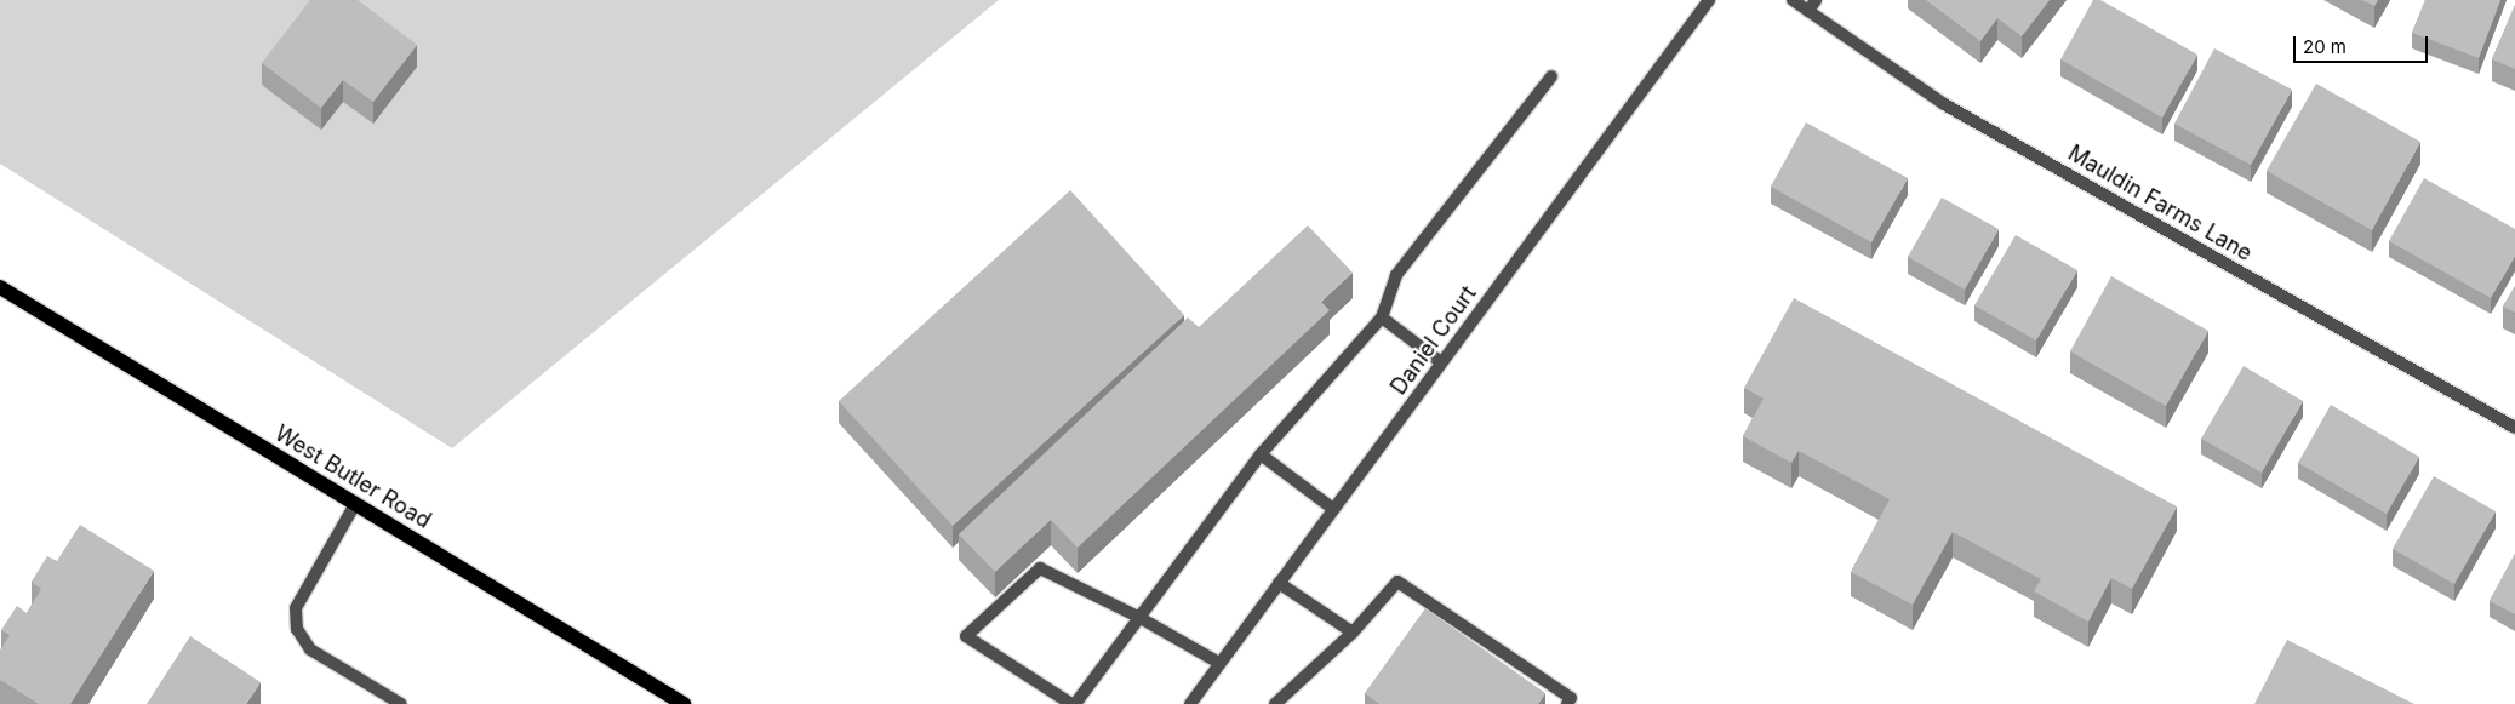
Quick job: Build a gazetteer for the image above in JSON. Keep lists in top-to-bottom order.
{
  "streets": {
    "main road": ["West Butler Road"],
    "street": ["Mauldin Farms Lane", "Daniel Court"]
  },
  "scale_bar": "20 m"
}
